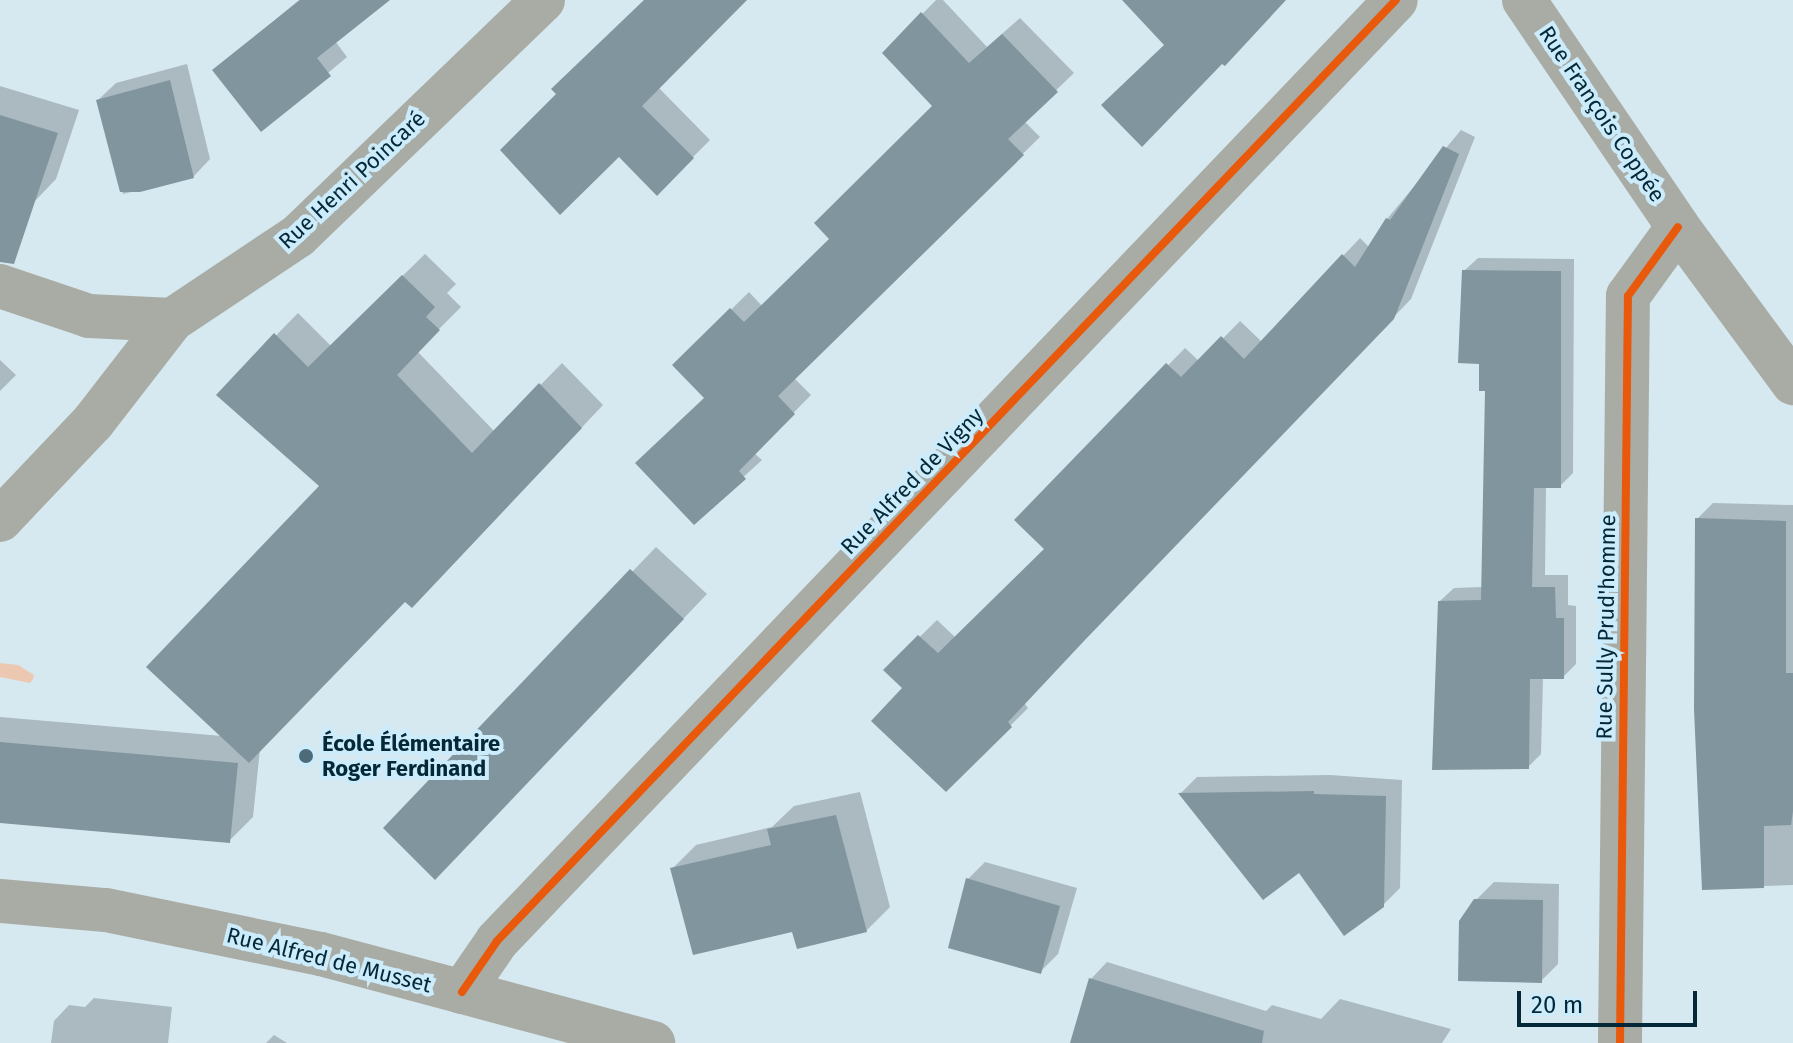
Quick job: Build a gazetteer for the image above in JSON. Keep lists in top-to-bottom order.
{
  "streets": {
    "street": [
      "Rue François Coppée",
      "Rue Henri Poincaré",
      "Rue Alfred de Vigny",
      "Rue Sully Prud'homme",
      "Rue Alfred de Musset"
    ]
  },
  "crossings": [
    ["Rue François Coppée", "Rue Sully Prud'homme"],
    ["Rue Alfred de Vigny", "Rue Alfred de Musset"]
  ],
  "places": ["École Élémentaire Roger Ferdinand"],
  "scale_bar": "20 m"
}
